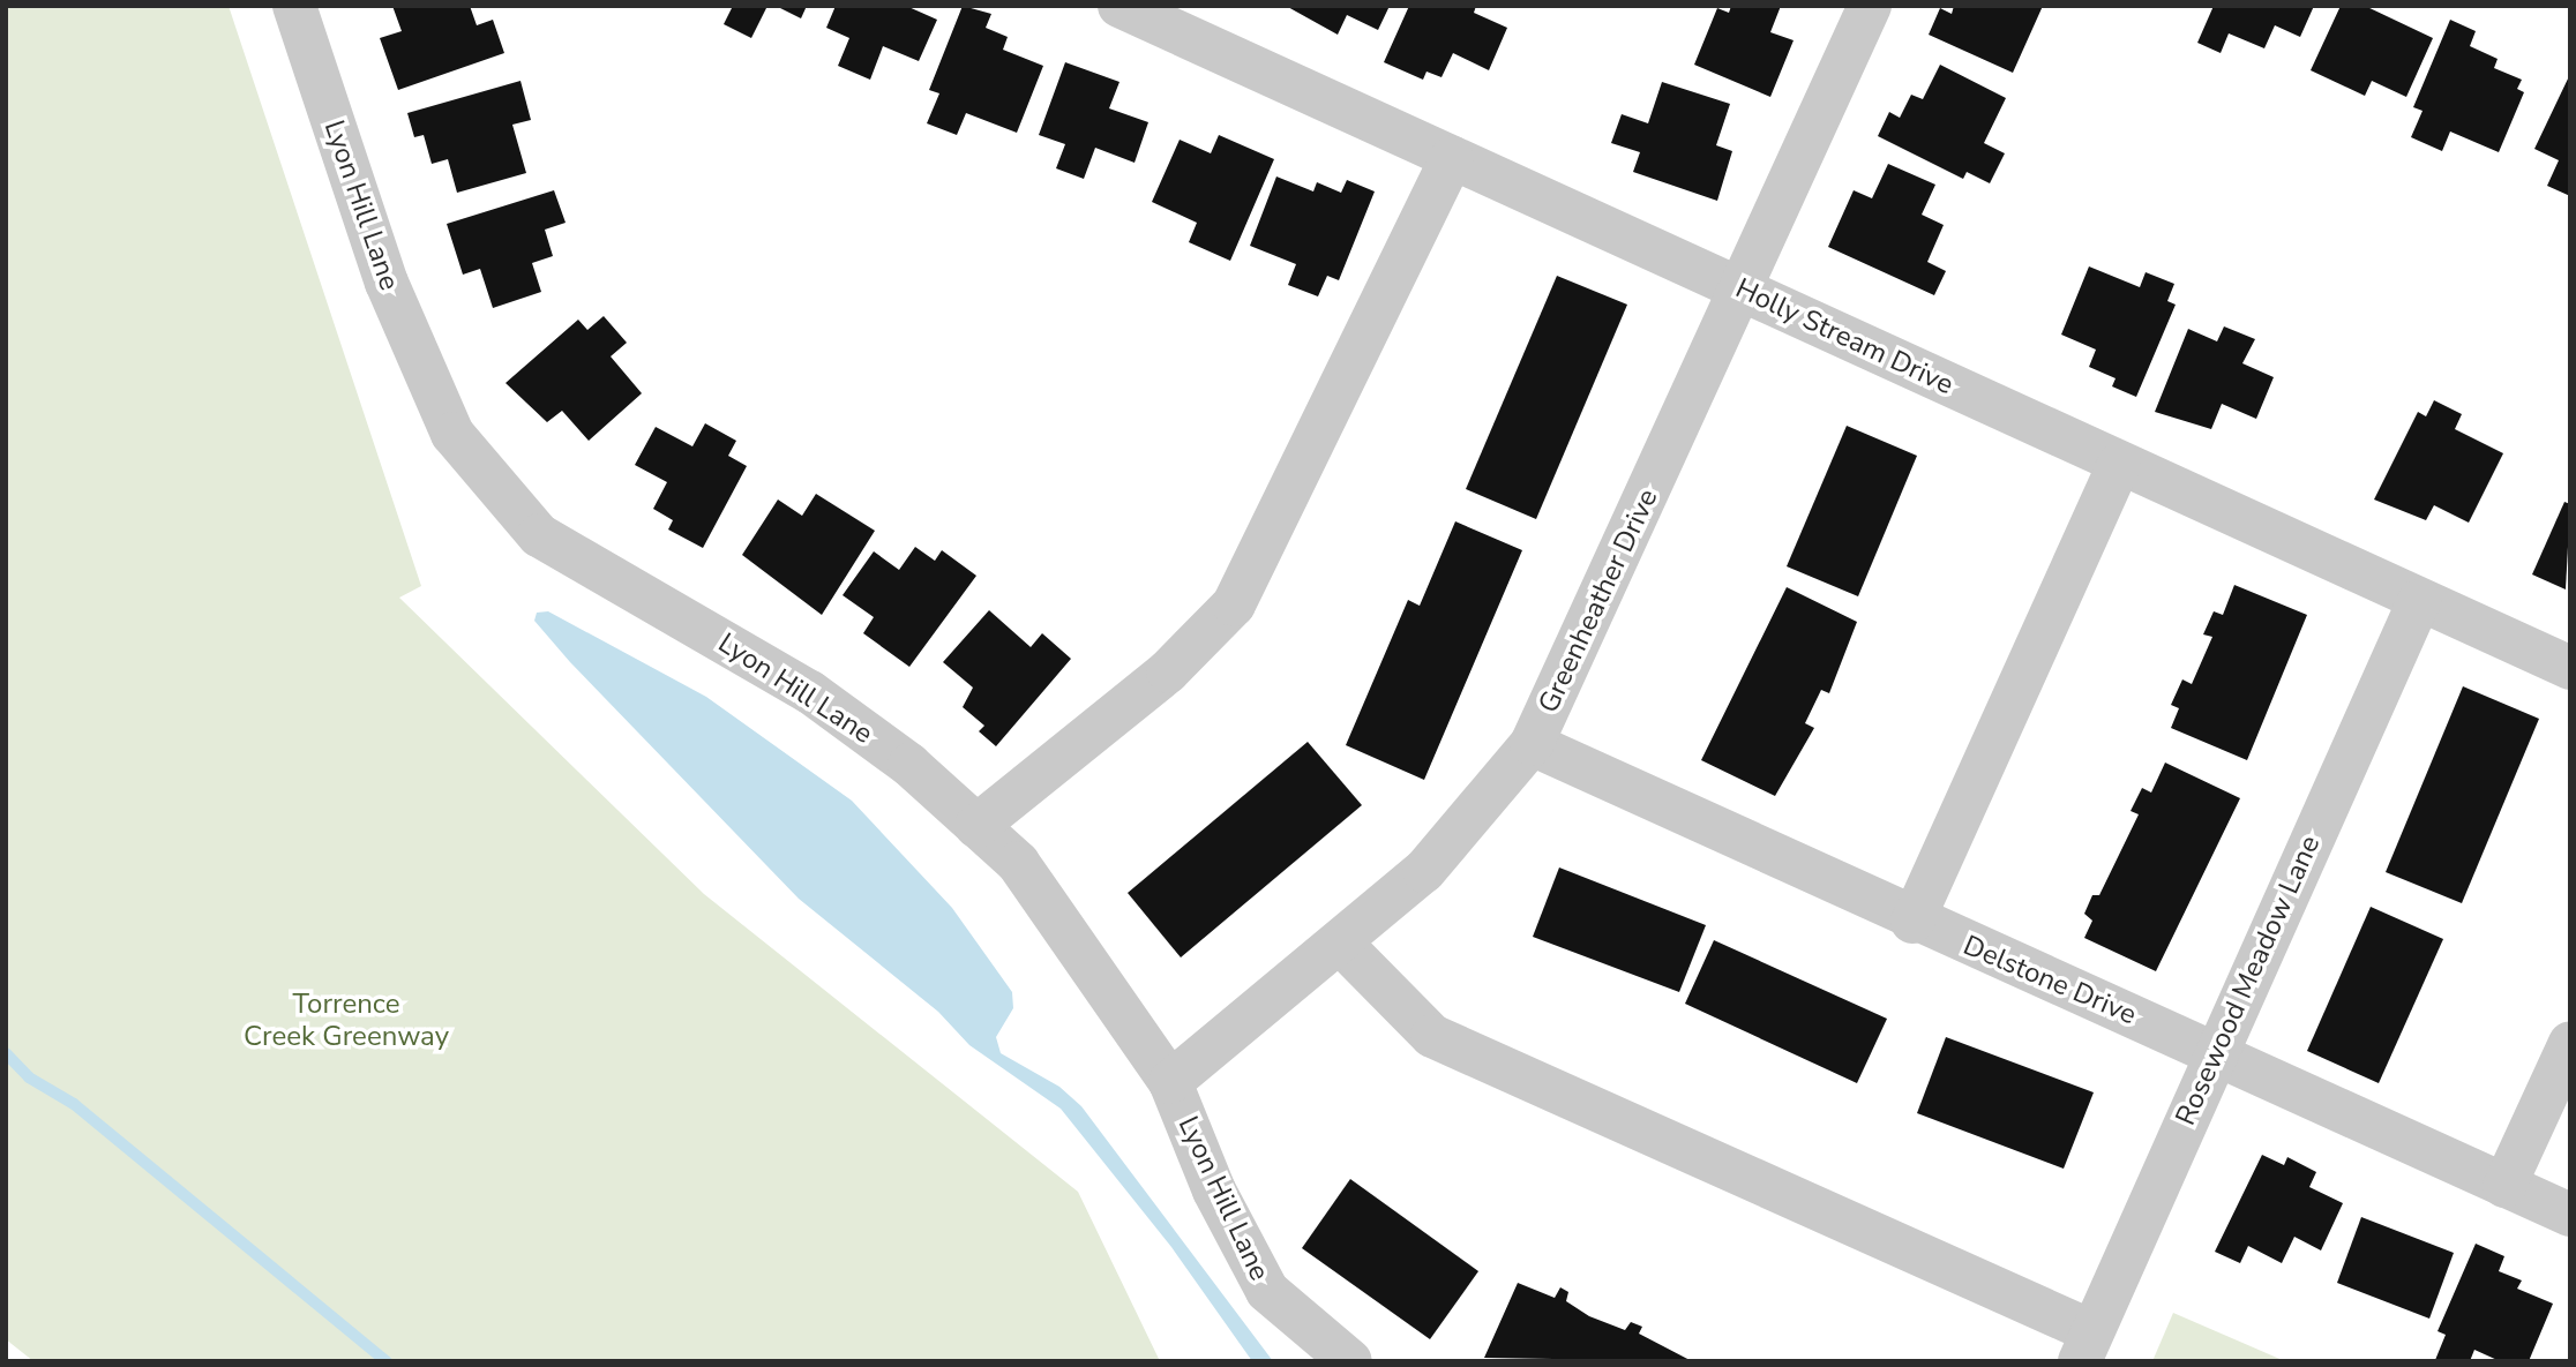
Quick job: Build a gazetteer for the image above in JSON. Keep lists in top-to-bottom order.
{
  "streets": {
    "street": [
      "Lyon Hill Lane",
      "Holly Stream Drive",
      "Greenheather Drive",
      "Delstone Drive",
      "Rosewood Meadow Lane"
    ]
  },
  "crossings": [
    ["Lyon Hill Lane", "Greenheather Drive"],
    ["Holly Stream Drive", "Greenheather Drive"],
    ["Holly Stream Drive", "Rosewood Meadow Lane"],
    ["Greenheather Drive", "Delstone Drive"],
    ["Delstone Drive", "Rosewood Meadow Lane"]
  ],
  "parks": ["Torrence Creek Greenway"]
}
